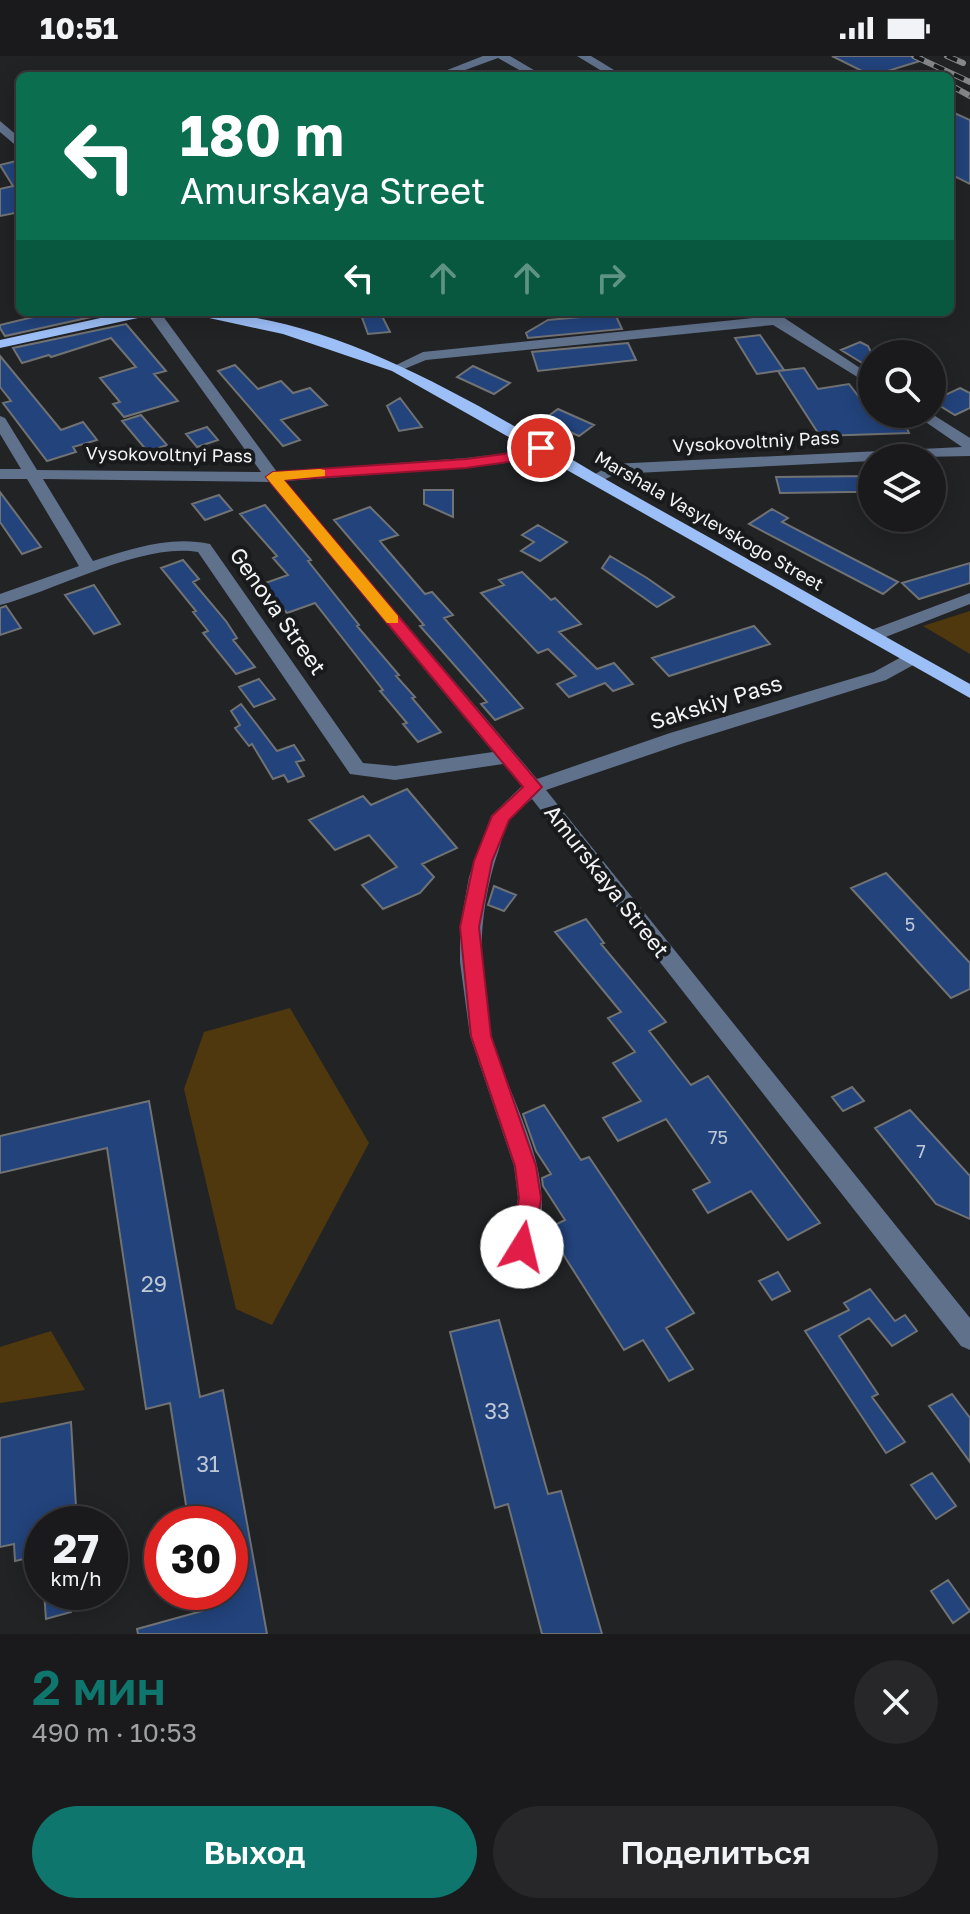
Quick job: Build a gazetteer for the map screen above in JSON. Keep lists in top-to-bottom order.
{
  "streets": {
    "main road": ["Marshala Vasylevskogo Street"],
    "street": [
      "Vysokovoltniy Pass",
      "Vysokovoltnyi Pass",
      "Genova Street",
      "Sakskiy Pass",
      "Amurskaya Street"
    ]
  },
  "crossings": [
    ["Vysokovoltniy Pass", "Marshala Vasylevskogo Street"],
    ["Vysokovoltnyi Pass", "Marshala Vasylevskogo Street"],
    ["Vysokovoltnyi Pass", "Amurskaya Street"],
    ["Marshala Vasylevskogo Street", "Sakskiy Pass"],
    ["Genova Street", "Amurskaya Street"],
    ["Sakskiy Pass", "Amurskaya Street"]
  ],
  "house_numbers": [
    "5",
    "75",
    "7",
    "29",
    "33",
    "31"
  ],
  "page": {
    "status": "10:51",
    "turn": ["180 m", "Amurskaya Street"],
    "speed": "27 km/h",
    "limit": "30",
    "heading": ["2 мин", "490 m · 10:53"],
    "buttons": ["Выход", "Поделиться"]
  }
}
